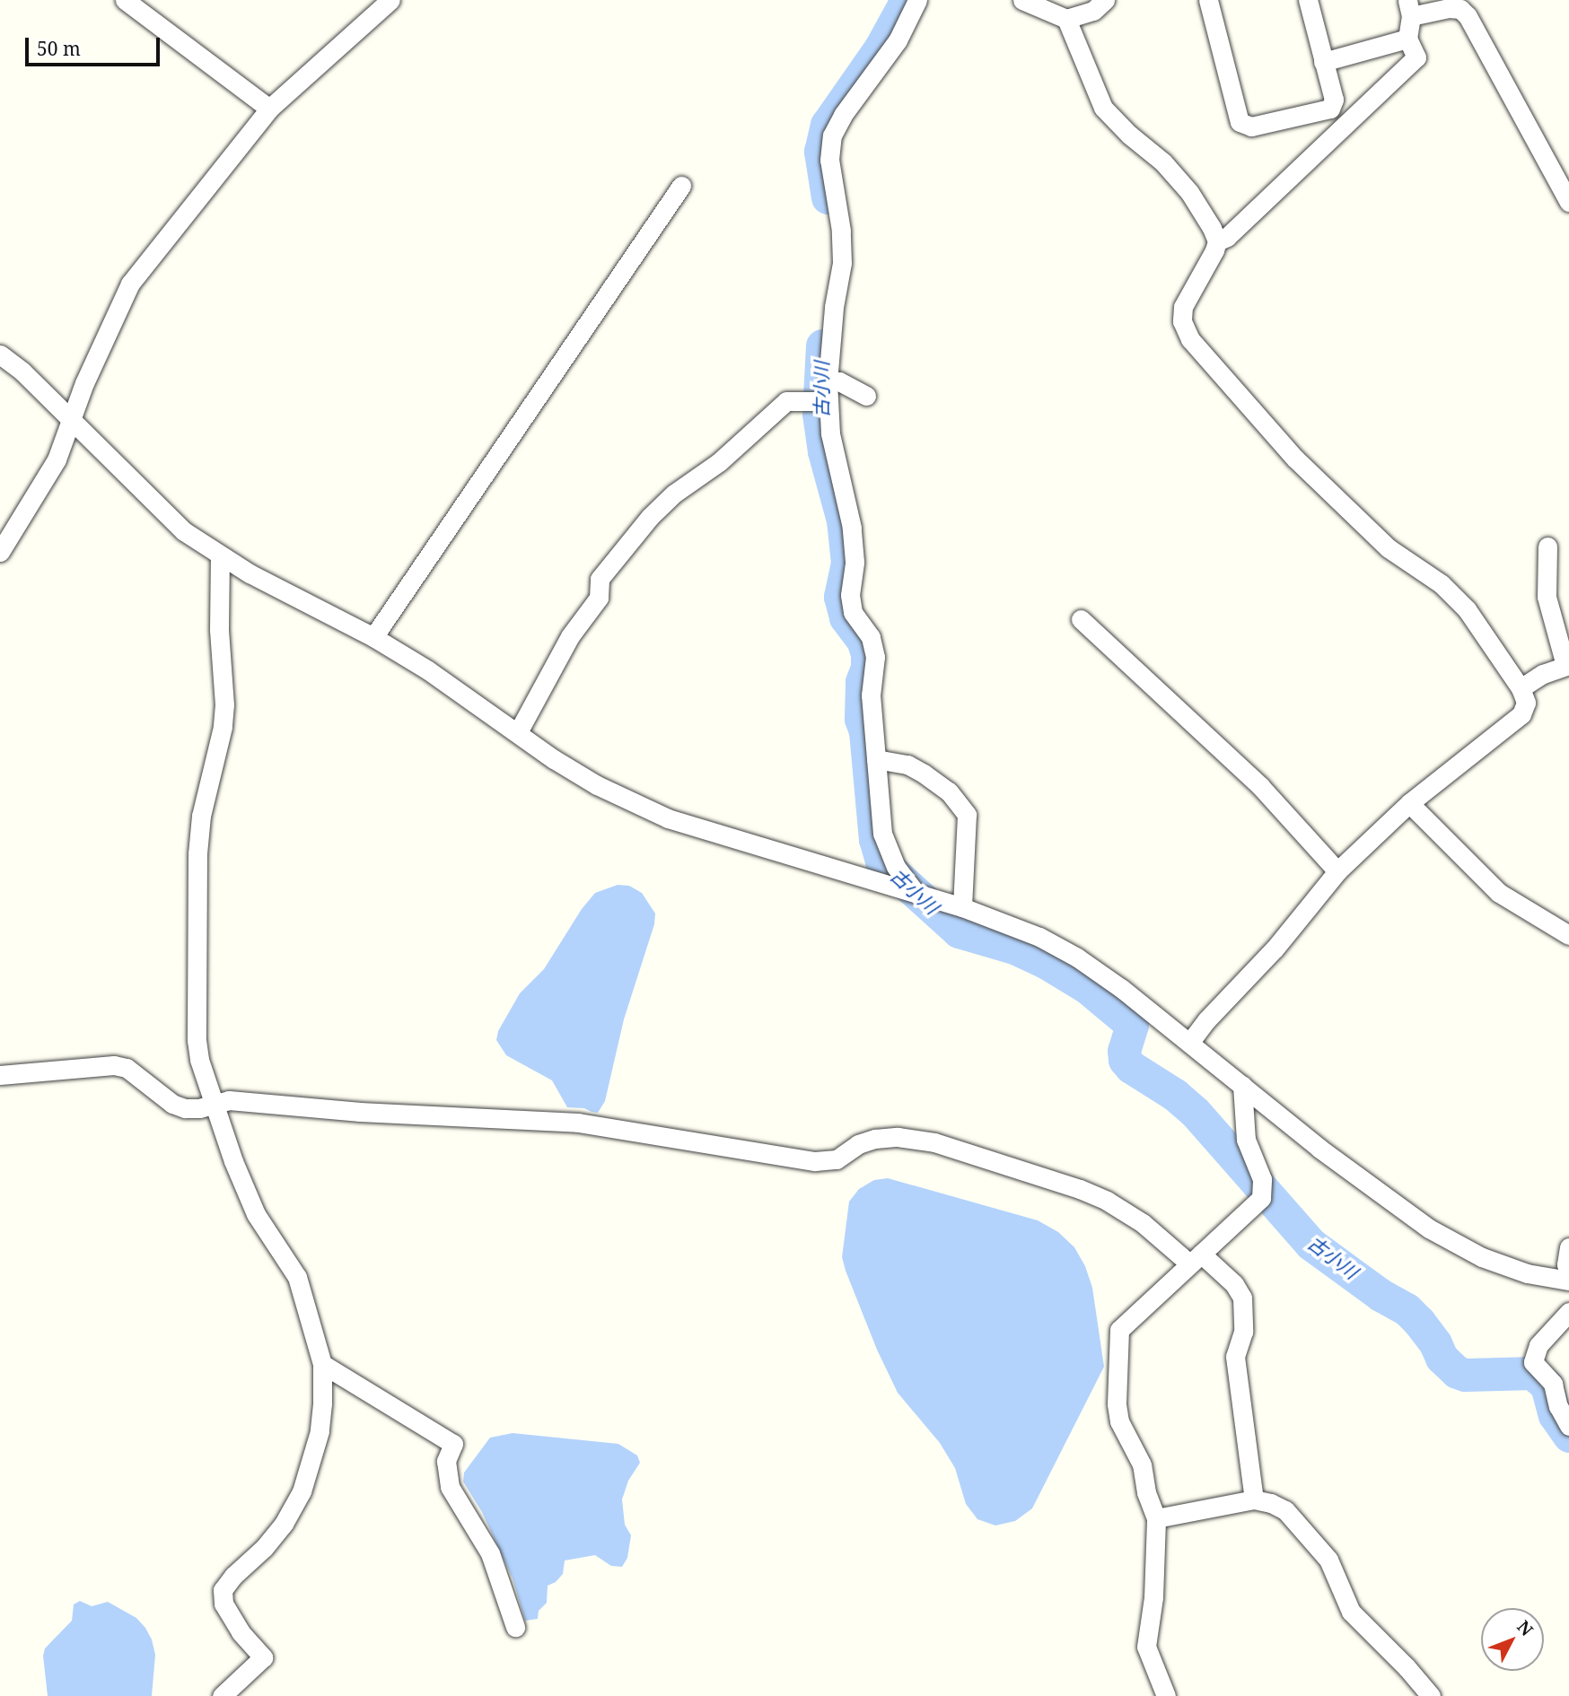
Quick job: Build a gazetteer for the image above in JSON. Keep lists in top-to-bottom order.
{
  "water": ["古小川"],
  "scale_bar": "50 m",
  "north": "top right"
}
